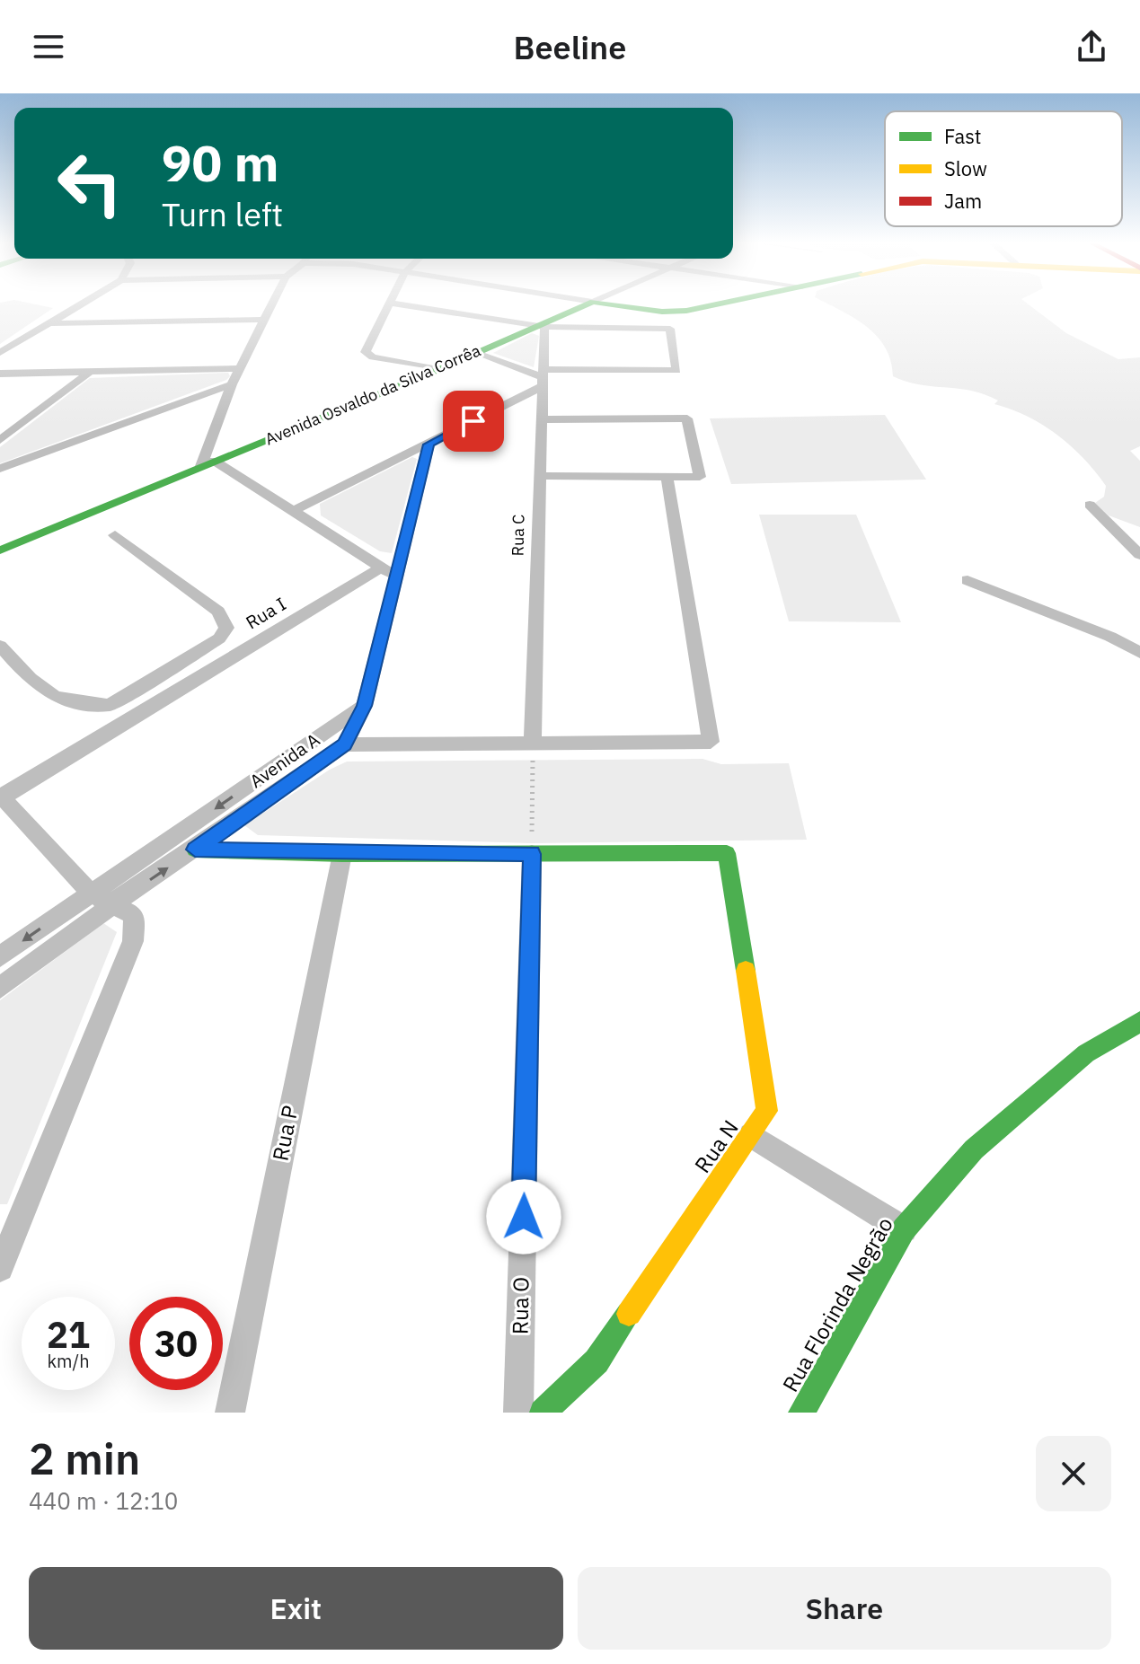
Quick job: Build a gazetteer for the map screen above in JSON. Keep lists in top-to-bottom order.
{
  "streets": {
    "street": [
      "Avenida Osvaldo da Silva Corrêa",
      "Rua C",
      "Rua I",
      "Avenida A",
      "Rua P",
      "Rua N",
      "Rua Florinda Negrão",
      "Rua O"
    ]
  },
  "crossings": [
    ["Avenida Osvaldo da Silva Corrêa", "Rua C"],
    ["Rua N", "Rua O"]
  ],
  "legend": ["Fast", "Slow", "Jam"],
  "page": {
    "header": "Beeline",
    "turn": ["90 m", "Turn left"],
    "speed": "21 km/h",
    "limit": "30",
    "heading": ["2 min", "440 m · 12:10"],
    "buttons": ["Exit", "Share"]
  }
}
